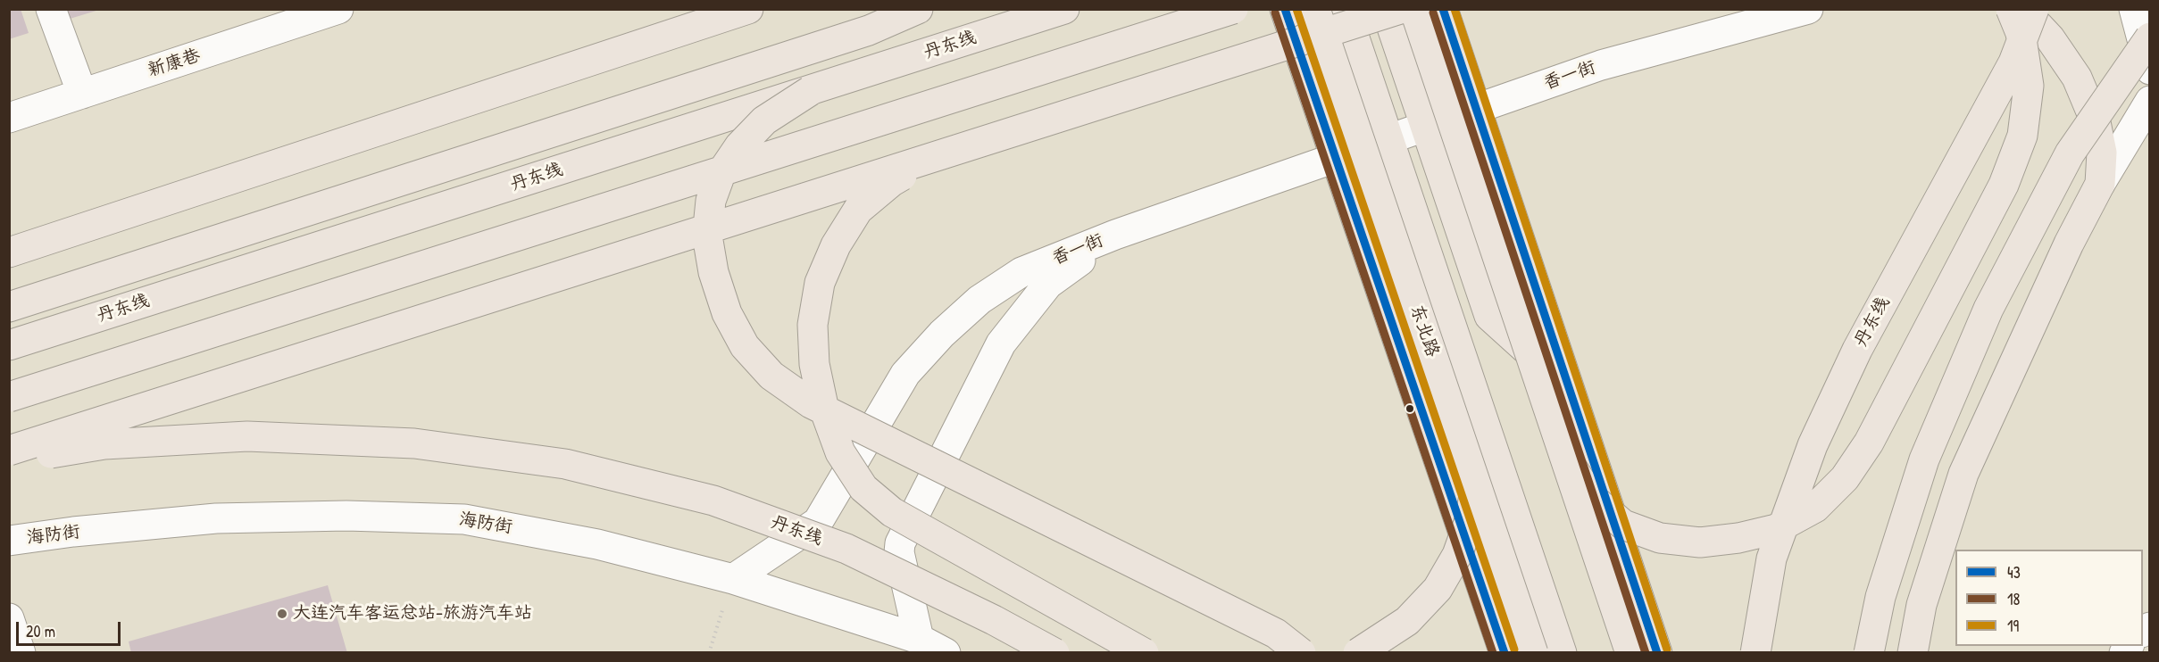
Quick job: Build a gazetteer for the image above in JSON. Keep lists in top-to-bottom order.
{
  "streets": {
    "main road": ["丹东线", "东北路"],
    "street": ["新康巷", "香一街", "海防街"]
  },
  "crossings": [
    ["香一街", "东北路"],
    ["香一街", "海防街"]
  ],
  "places": ["大连汽车客运总站-旅游汽车站"],
  "lines": ["transit line 43", "transit line 19", "transit line 18"],
  "legend": ["43", "18", "19"],
  "scale_bar": "20 m"
}
